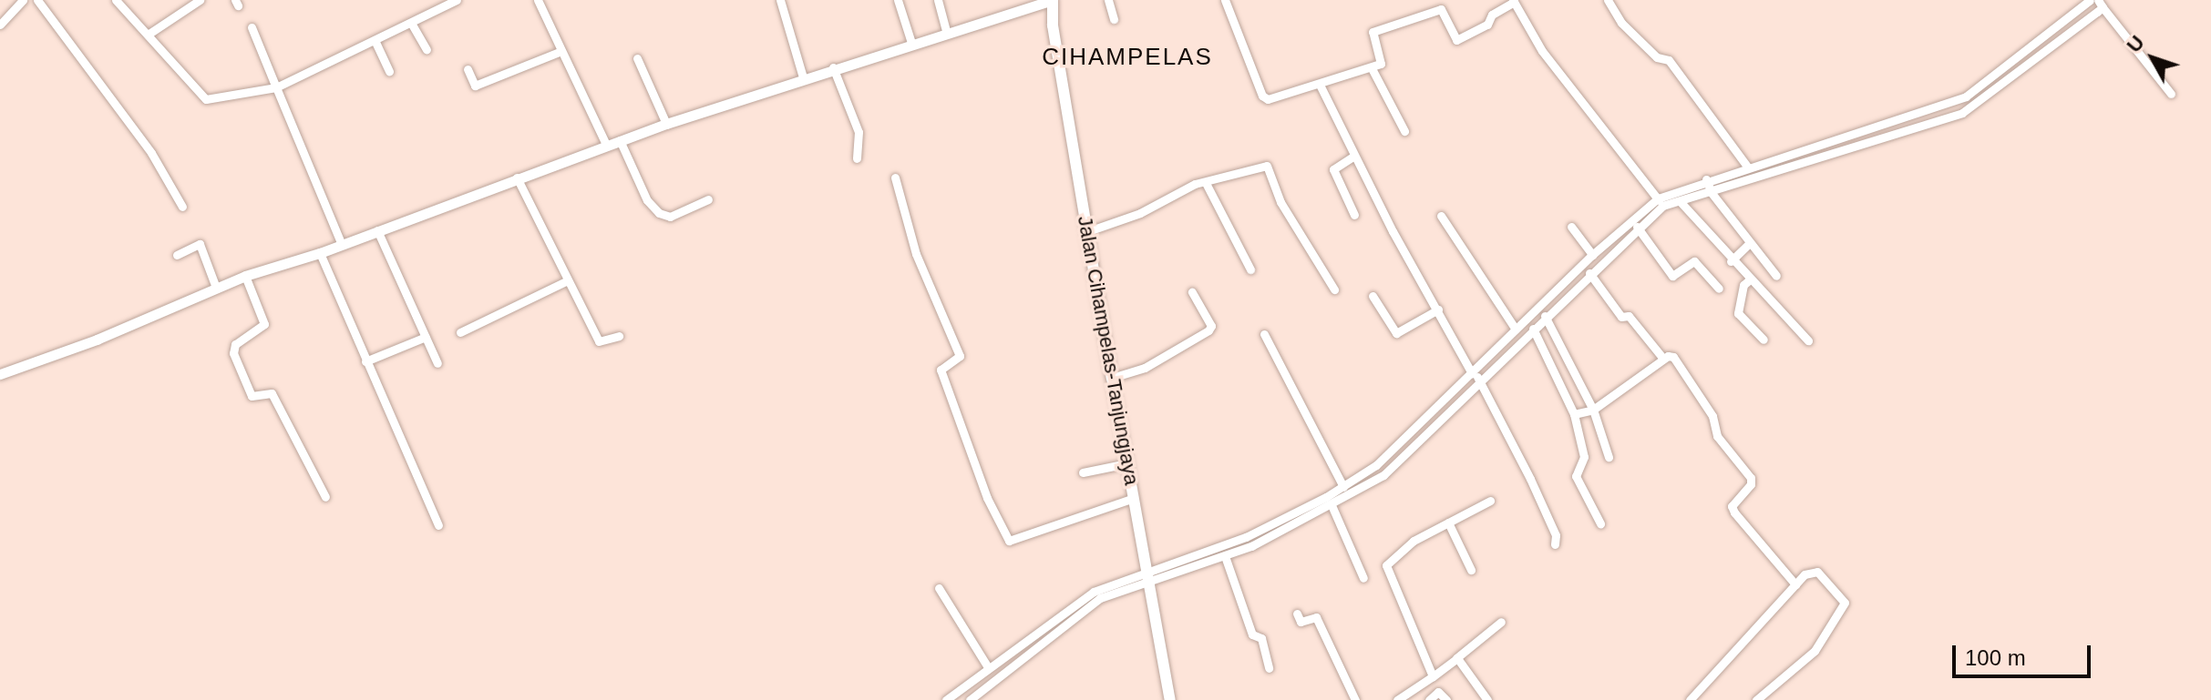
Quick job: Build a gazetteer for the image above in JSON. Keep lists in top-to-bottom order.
{
  "streets": {
    "main road": ["Jalan Cihampelas-Tanjungjaya"]
  },
  "districts": ["CIHAMPELAS"],
  "scale_bar": "100 m",
  "north": "top left"
}
